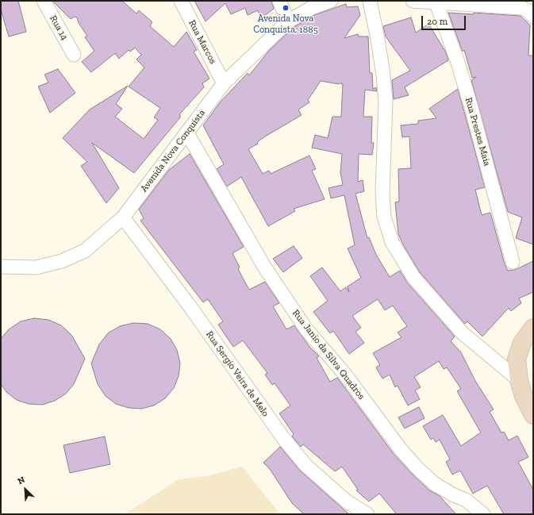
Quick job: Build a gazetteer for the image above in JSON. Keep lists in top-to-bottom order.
{
  "streets": {
    "street": [
      "Rua 14",
      "Rua Marcos",
      "Rua Prestes Maia",
      "Avenida Nova Conquista",
      "Rua Janio da Silva Quadros",
      "Rua Sergio Veira de Melo"
    ]
  },
  "crossings": [
    ["Rua Marcos", "Avenida Nova Conquista"],
    ["Avenida Nova Conquista", "Rua Janio da Silva Quadros"],
    ["Avenida Nova Conquista", "Rua Sergio Veira de Melo"]
  ],
  "places": ["Avenida Nova Conquista, 1885"],
  "scale_bar": "20 m",
  "north": "top left"
}
